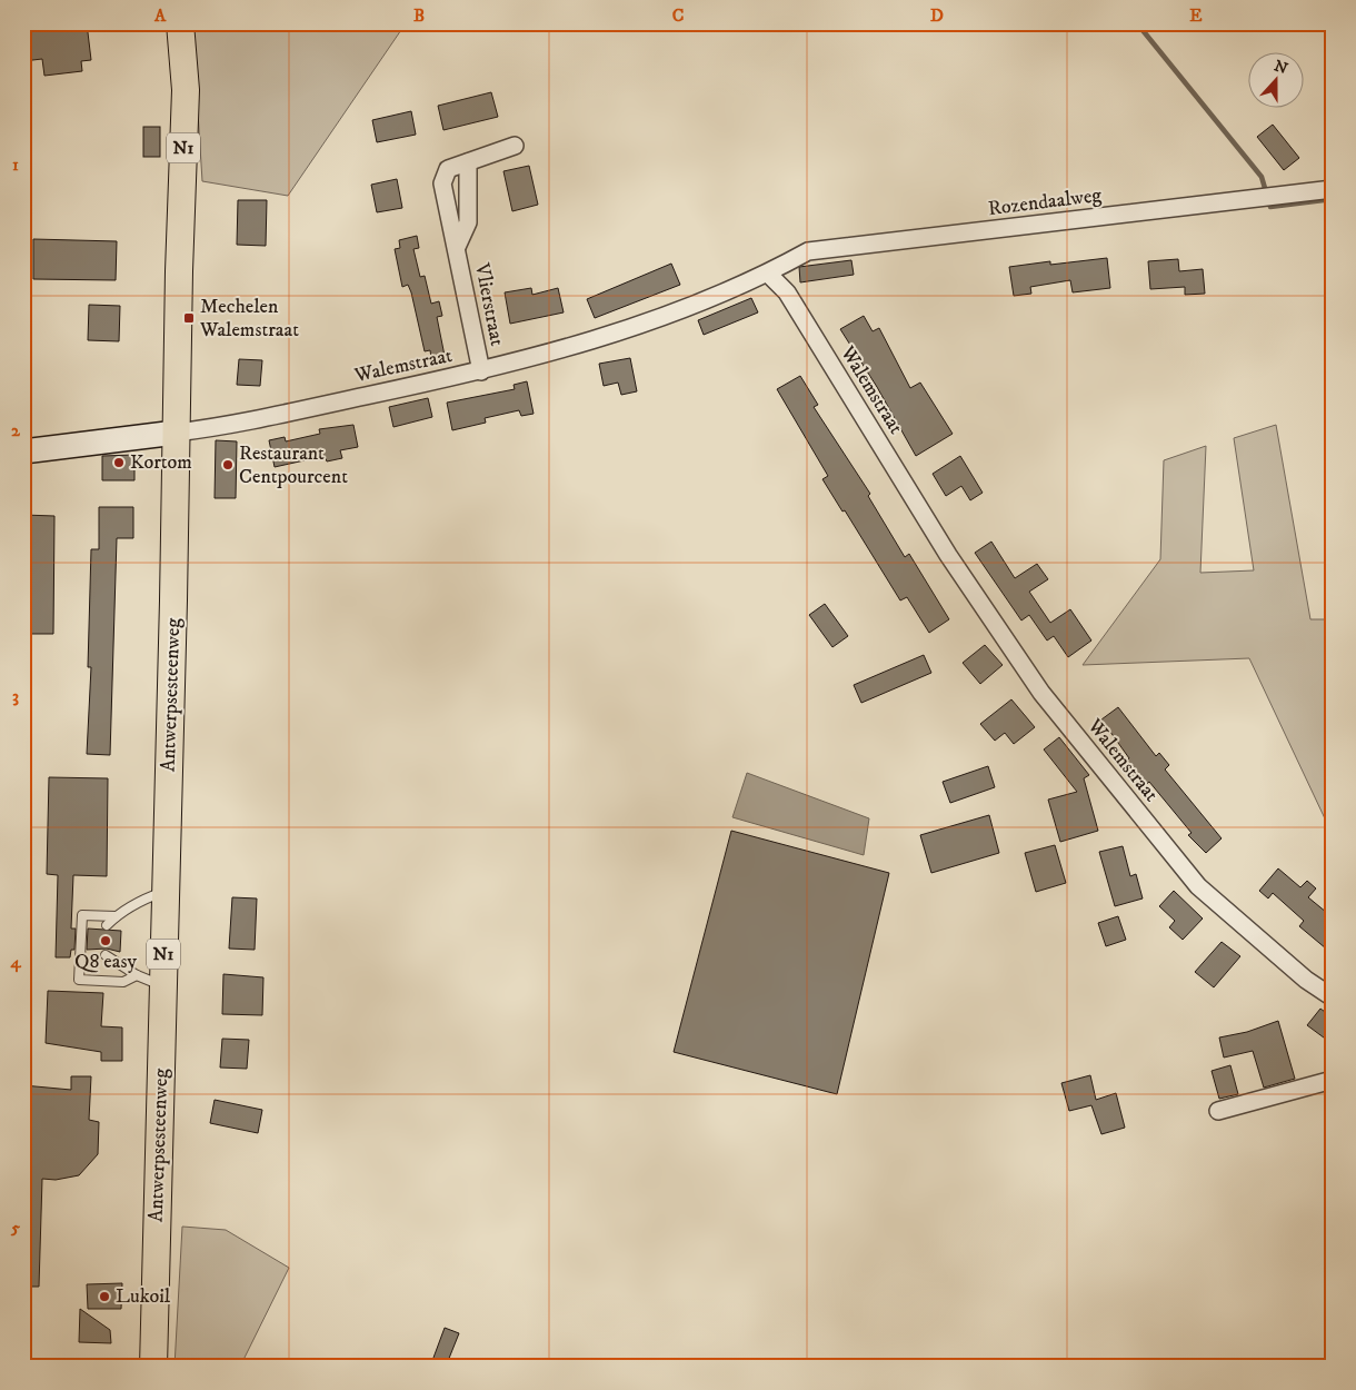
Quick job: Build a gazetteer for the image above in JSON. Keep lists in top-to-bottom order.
{
  "streets": {
    "main road": ["N1", "Antwerpsesteenweg"],
    "street": ["Rozendaalweg", "Vlierstraat", "Walemstraat"]
  },
  "crossings": [
    ["Rozendaalweg", "Walemstraat"],
    ["Vlierstraat", "Walemstraat"],
    ["Walemstraat", "Antwerpsesteenweg"]
  ],
  "places": {
    "transit": ["Mechelen Walemstraat"],
    "other": [
      "Kortom",
      "Restaurant Centpourcent",
      "Q8 easy",
      "Lukoil"
    ]
  },
  "north": "top",
  "grid": {
    "columns": [
      "A",
      "B",
      "C",
      "D",
      "E"
    ],
    "rows": [
      "1",
      "2",
      "3",
      "4",
      "5"
    ]
  }
}
